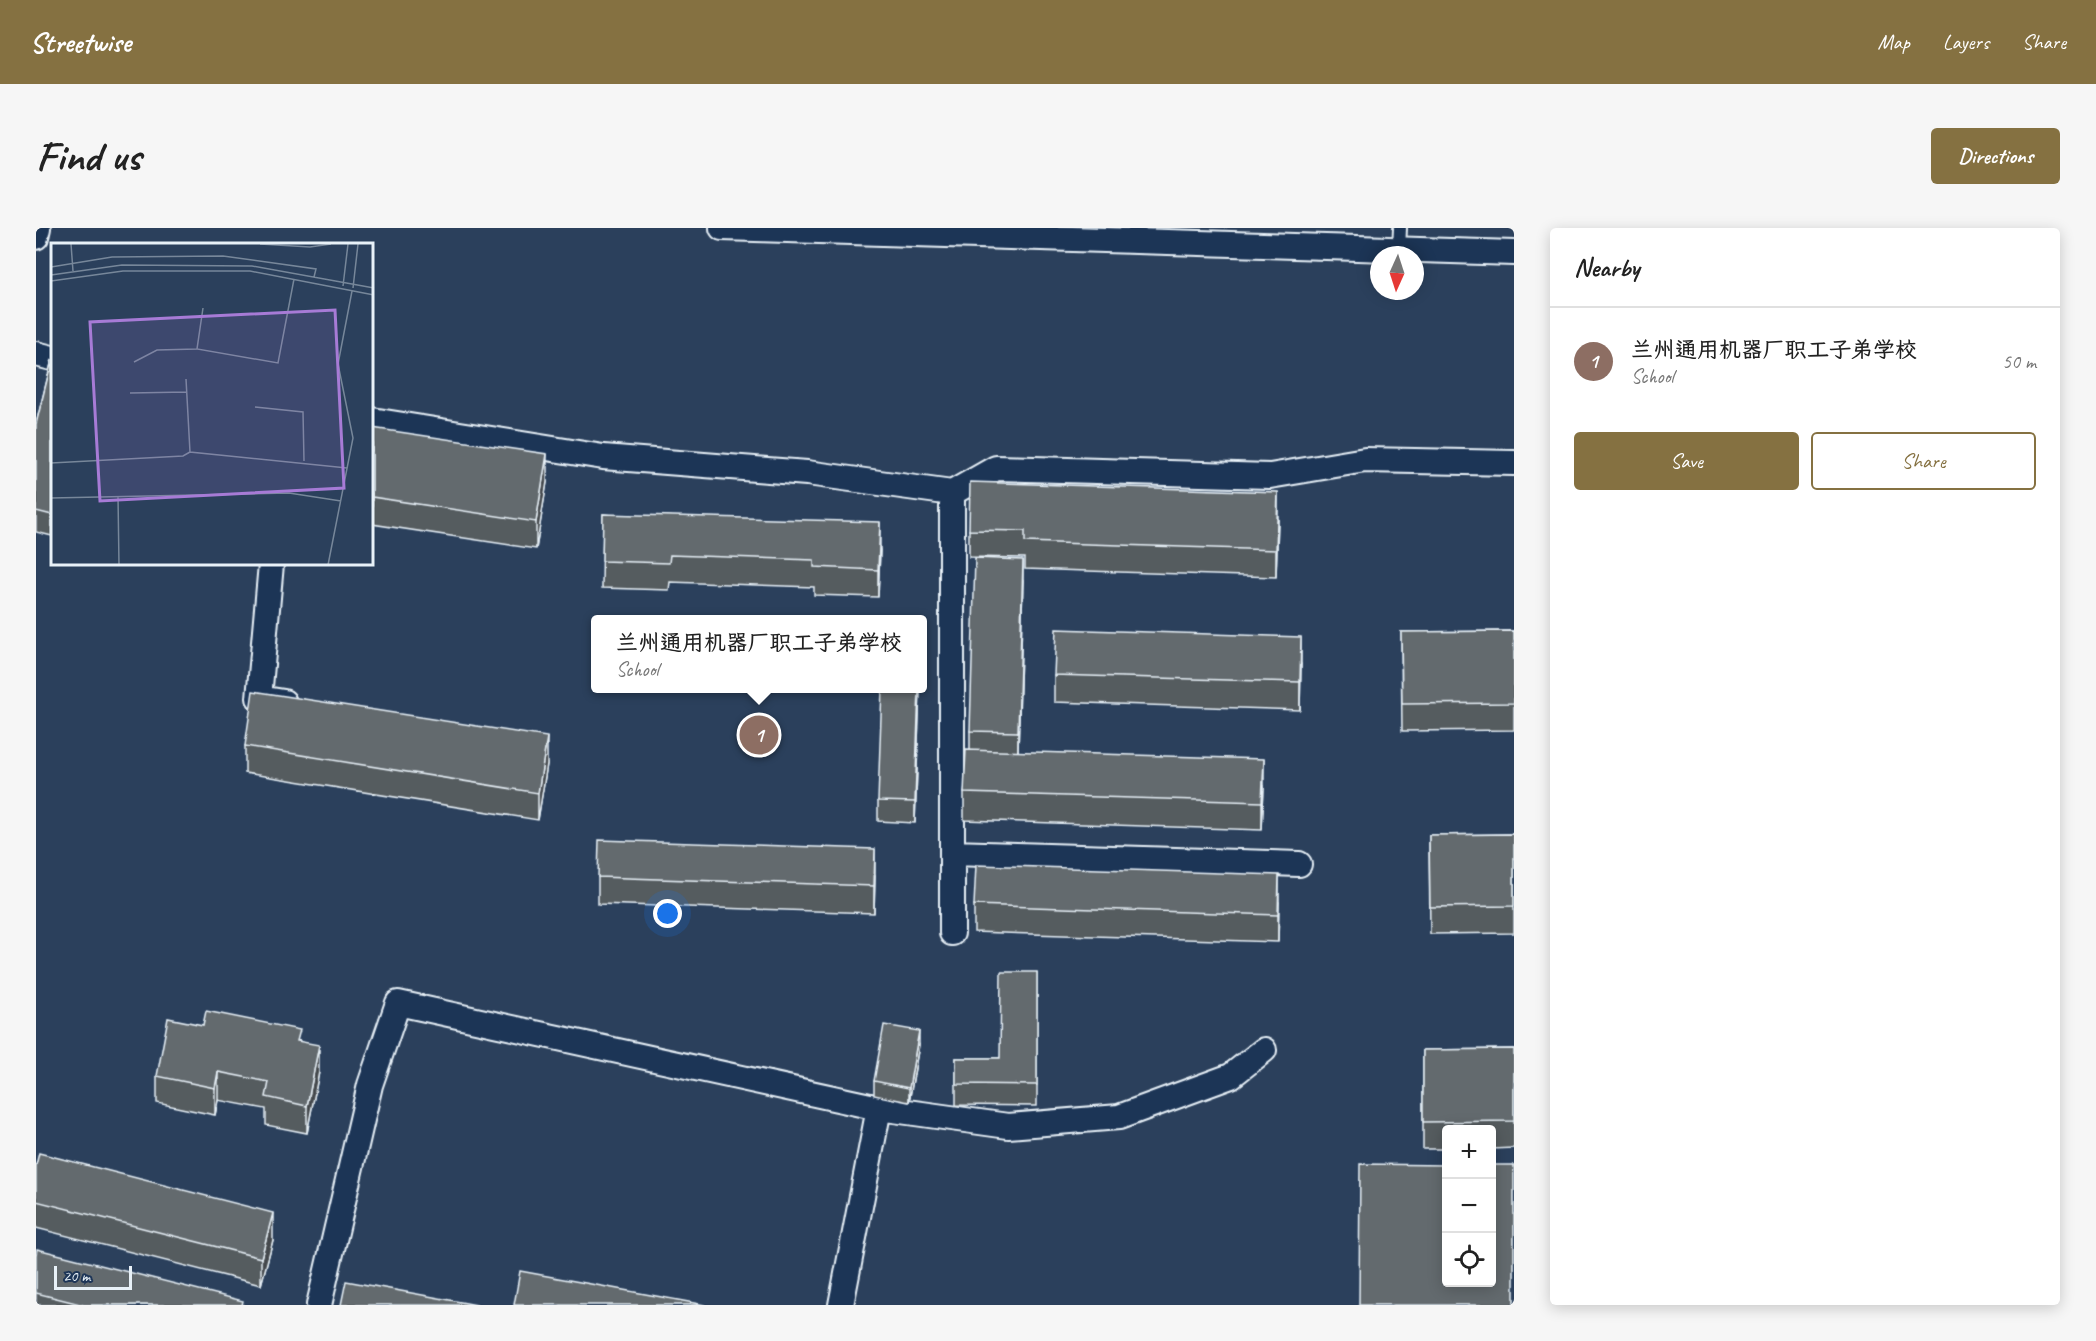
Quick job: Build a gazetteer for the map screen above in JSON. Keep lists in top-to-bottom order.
{
  "scale_bar": "20 m",
  "north": "bottom",
  "page": {
    "header": "Streetwise",
    "nav": ["Map", "Layers", "Share"],
    "buttons": [
      "Directions",
      ["Save", "Share"]
    ],
    "title": "Find us",
    "heading": "Nearby",
    "list": [
      {
        "mark": "1",
        "name": "兰州通用机器厂职工子弟学校",
        "note": "School",
        "value": "50 m"
      }
    ],
    "popup": ["兰州通用机器厂职工子弟学校", "School"],
    "pins": "1",
    "map_buttons": ["+", "−"],
    "scale": "20 m"
  }
}
